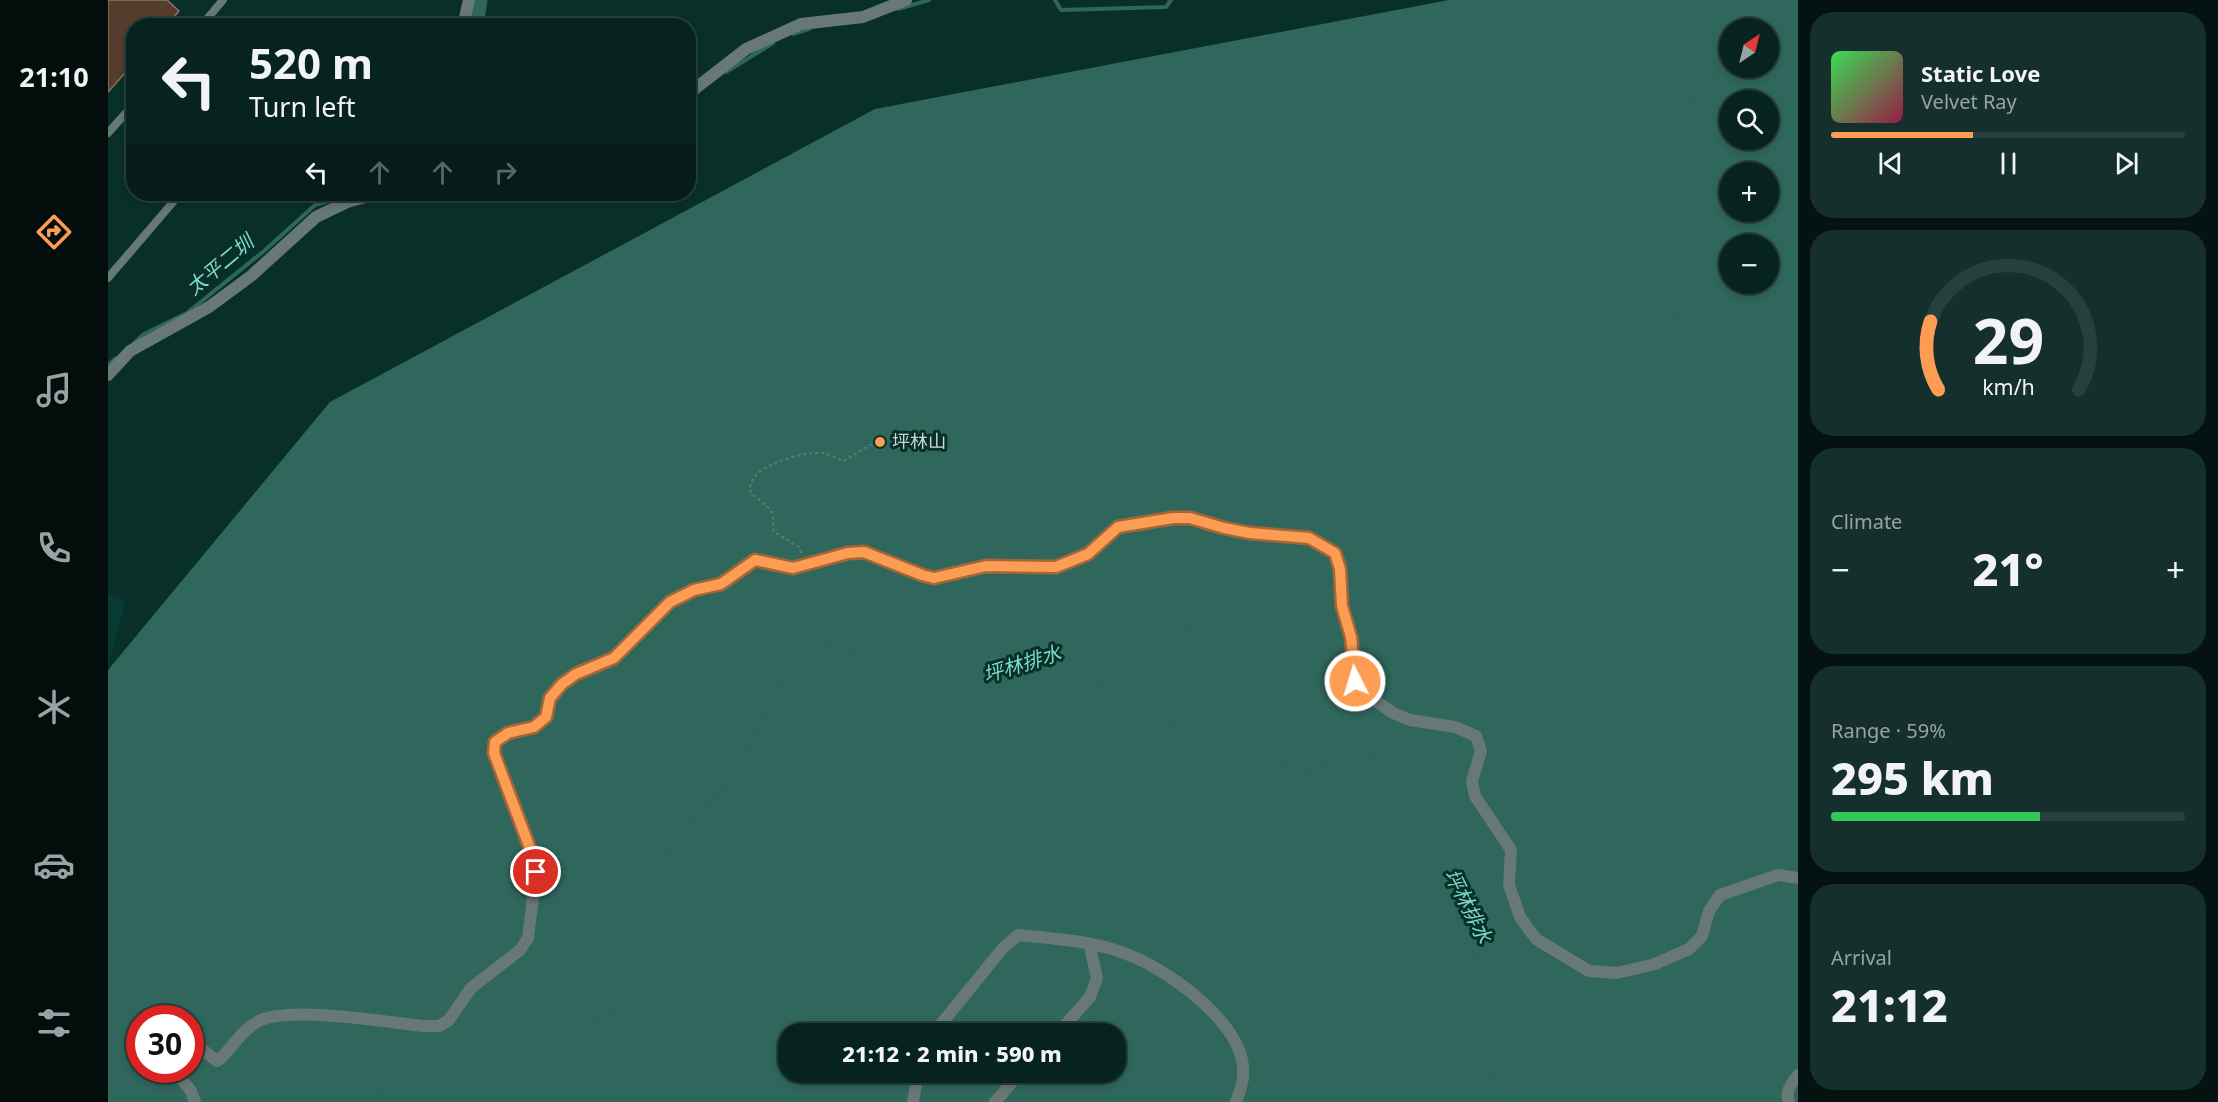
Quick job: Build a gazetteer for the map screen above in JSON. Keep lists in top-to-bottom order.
{
  "water": ["太平二圳", "坪林排水"],
  "places": ["坪林山"],
  "north": "top right",
  "page": {
    "tabs": "21:10",
    "map_buttons": ["+", "−"],
    "turn": ["520 m", "Turn left"],
    "song": ["Static Love", "Velvet Ray"],
    "tile": [
      "Climate",
      ["Range · 59%", "295 km"],
      ["Arrival", "21:12"]
    ],
    "heat": ["−", "21°", "+"],
    "limit": "30",
    "trip": "21:12 · 2 min · 590 m",
    "gauge": ["29", "km/h"]
  }
}
